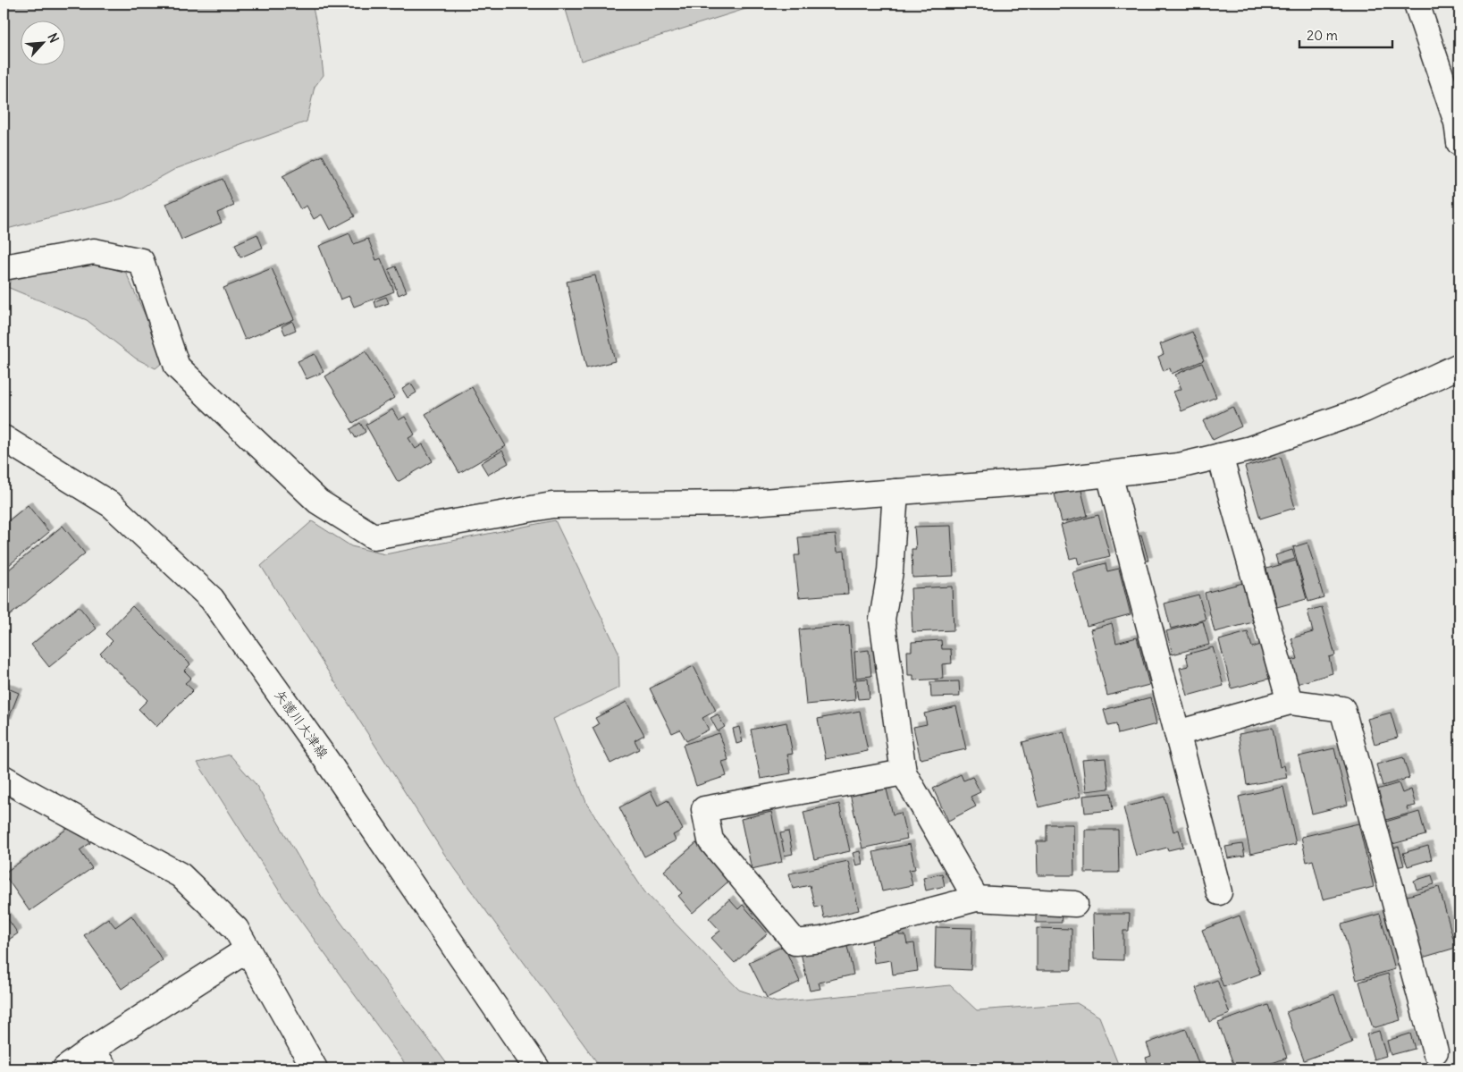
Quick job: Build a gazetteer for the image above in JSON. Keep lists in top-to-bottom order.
{
  "streets": {
    "street": ["矢護川大津線"]
  },
  "scale_bar": "20 m",
  "north": "top right"
}
